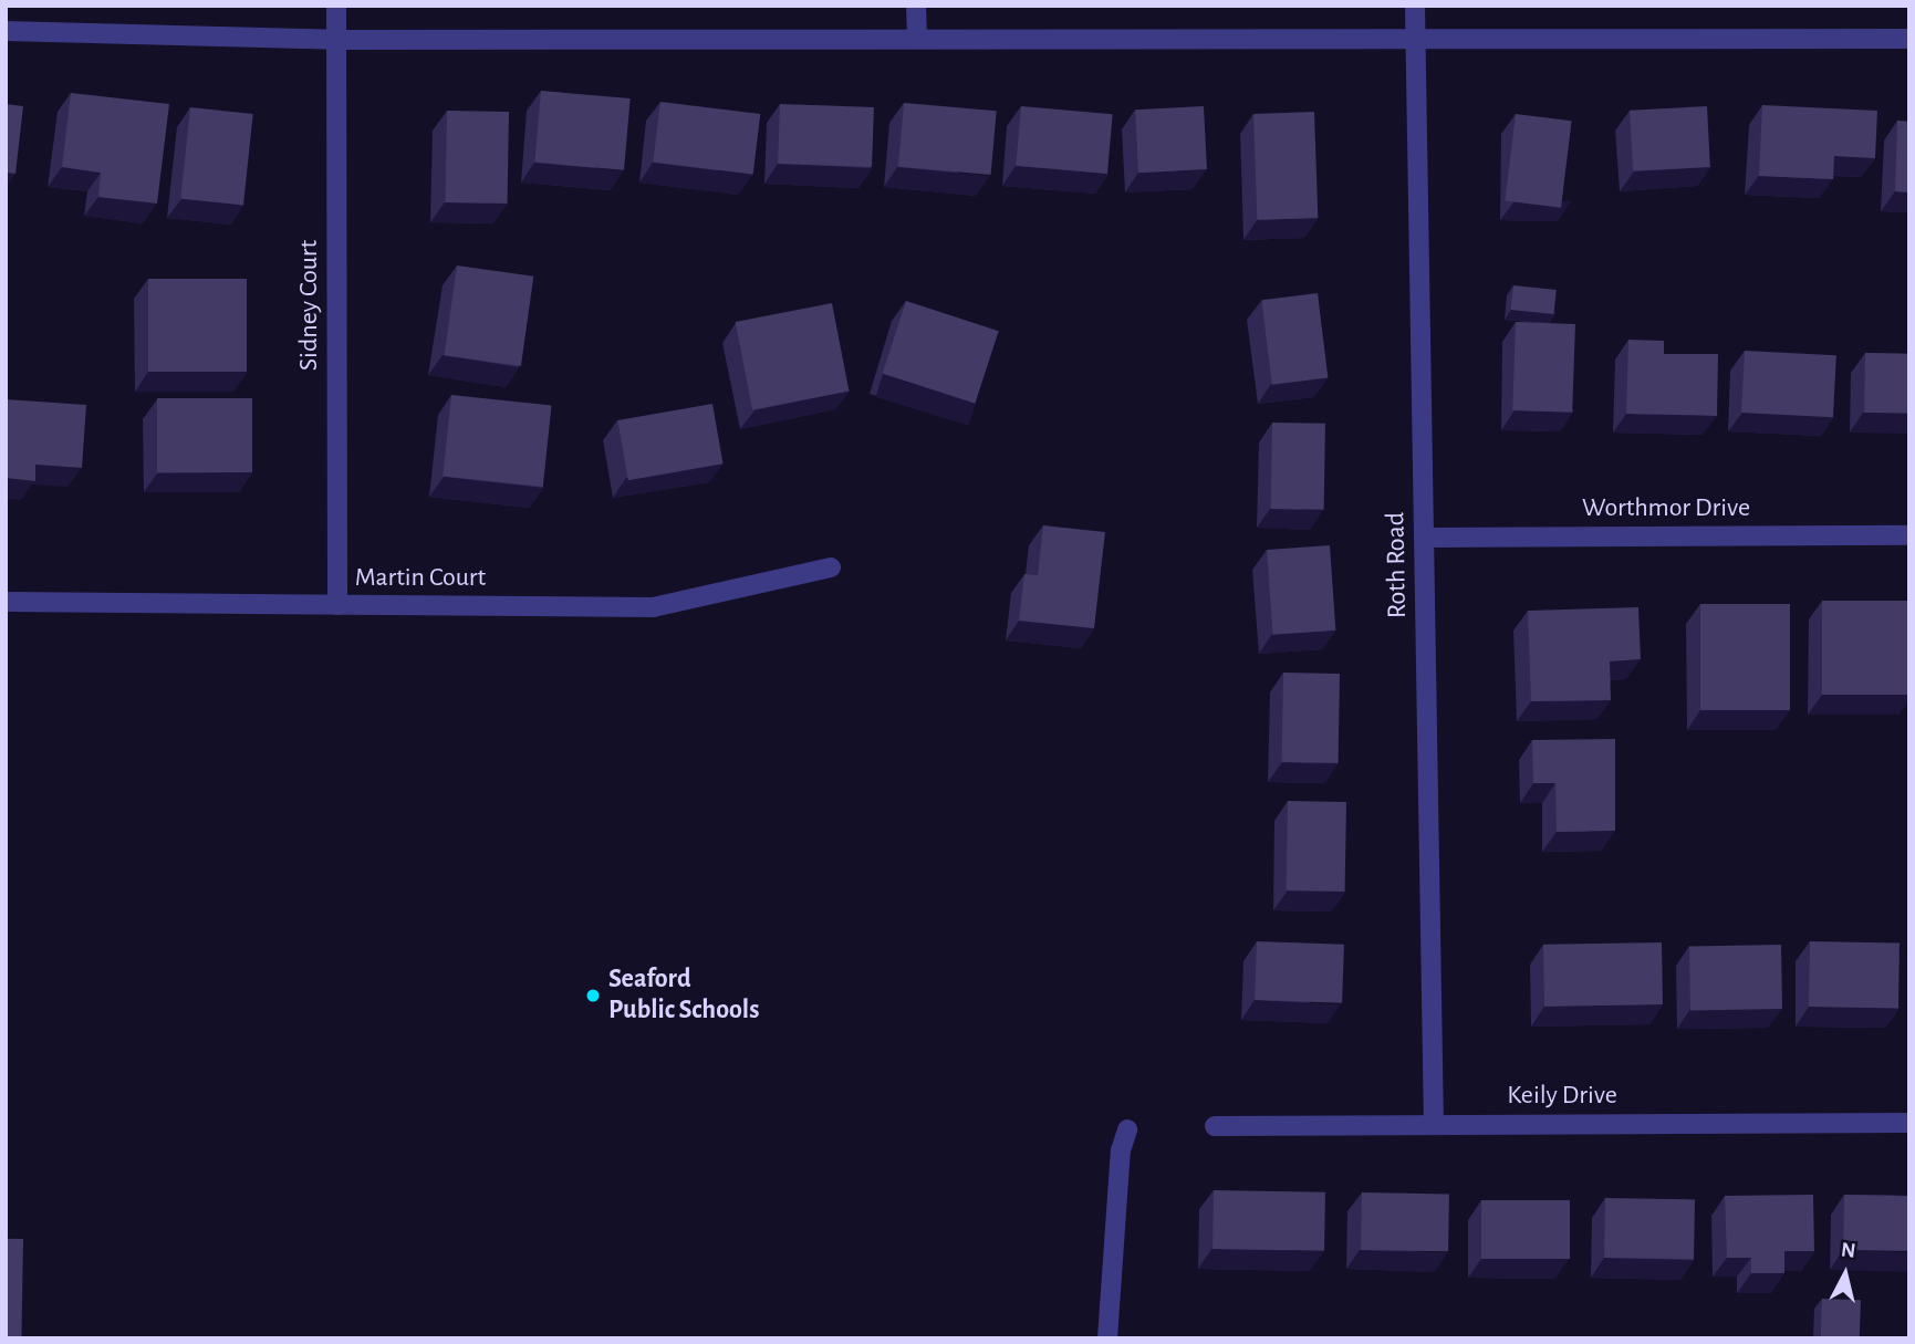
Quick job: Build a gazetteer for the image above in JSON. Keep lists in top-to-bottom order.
{
  "streets": {
    "street": [
      "Sidney Court",
      "Worthmor Drive",
      "Roth Road",
      "Martin Court",
      "Keily Drive"
    ]
  },
  "crossings": [
    ["Sidney Court", "Martin Court"],
    ["Worthmor Drive", "Roth Road"],
    ["Roth Road", "Keily Drive"]
  ],
  "places": ["Seaford Public Schools"],
  "north": "top"
}
